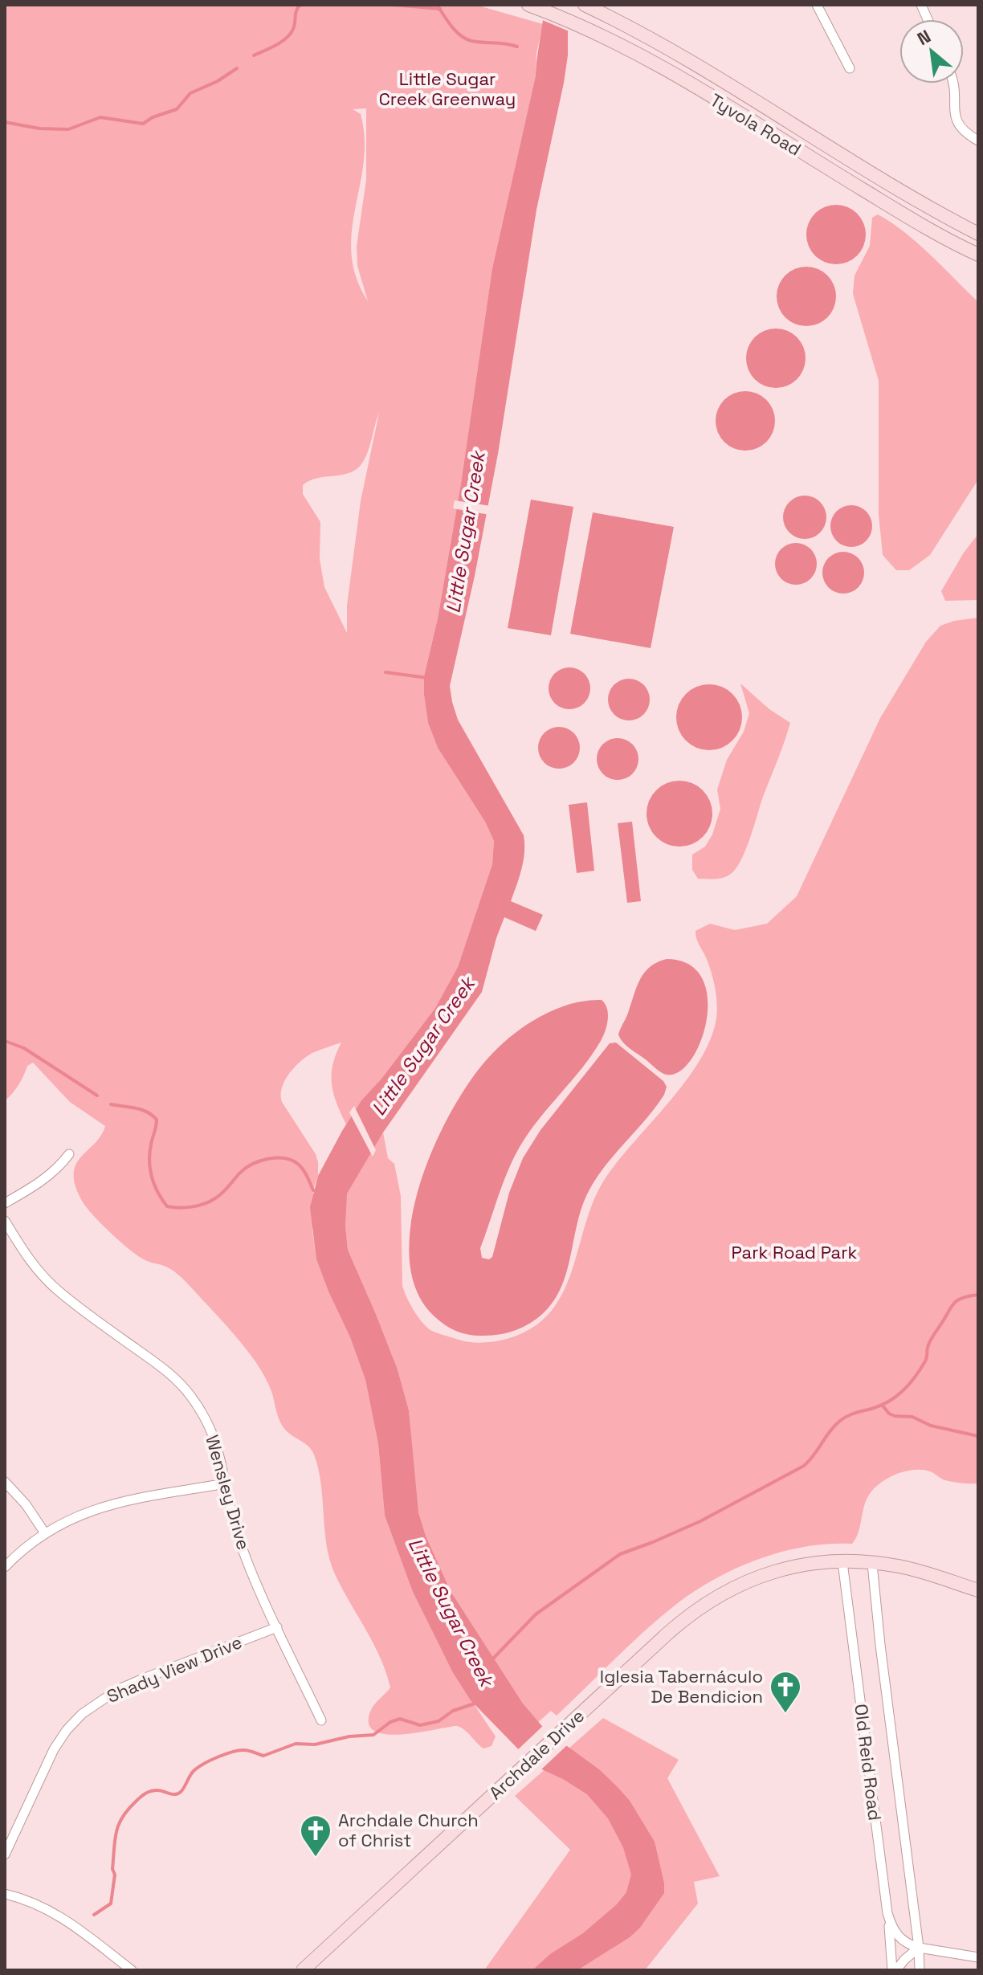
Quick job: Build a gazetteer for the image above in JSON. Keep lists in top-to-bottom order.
{
  "streets": {
    "main road": ["Tyvola Road", "Archdale Drive"],
    "street": ["Wensley Drive", "Shady View Drive", "Old Reid Road"]
  },
  "crossings": [
    ["Wensley Drive", "Shady View Drive"],
    ["Archdale Drive", "Old Reid Road"]
  ],
  "water": ["Little Sugar Creek"],
  "parks": ["Little Sugar Creek Greenway", "Park Road Park"],
  "places": {
    "church": ["Iglesia Tabernáculo De Bendicion", "Archdale Church of Christ"]
  },
  "north": "top left"
}
